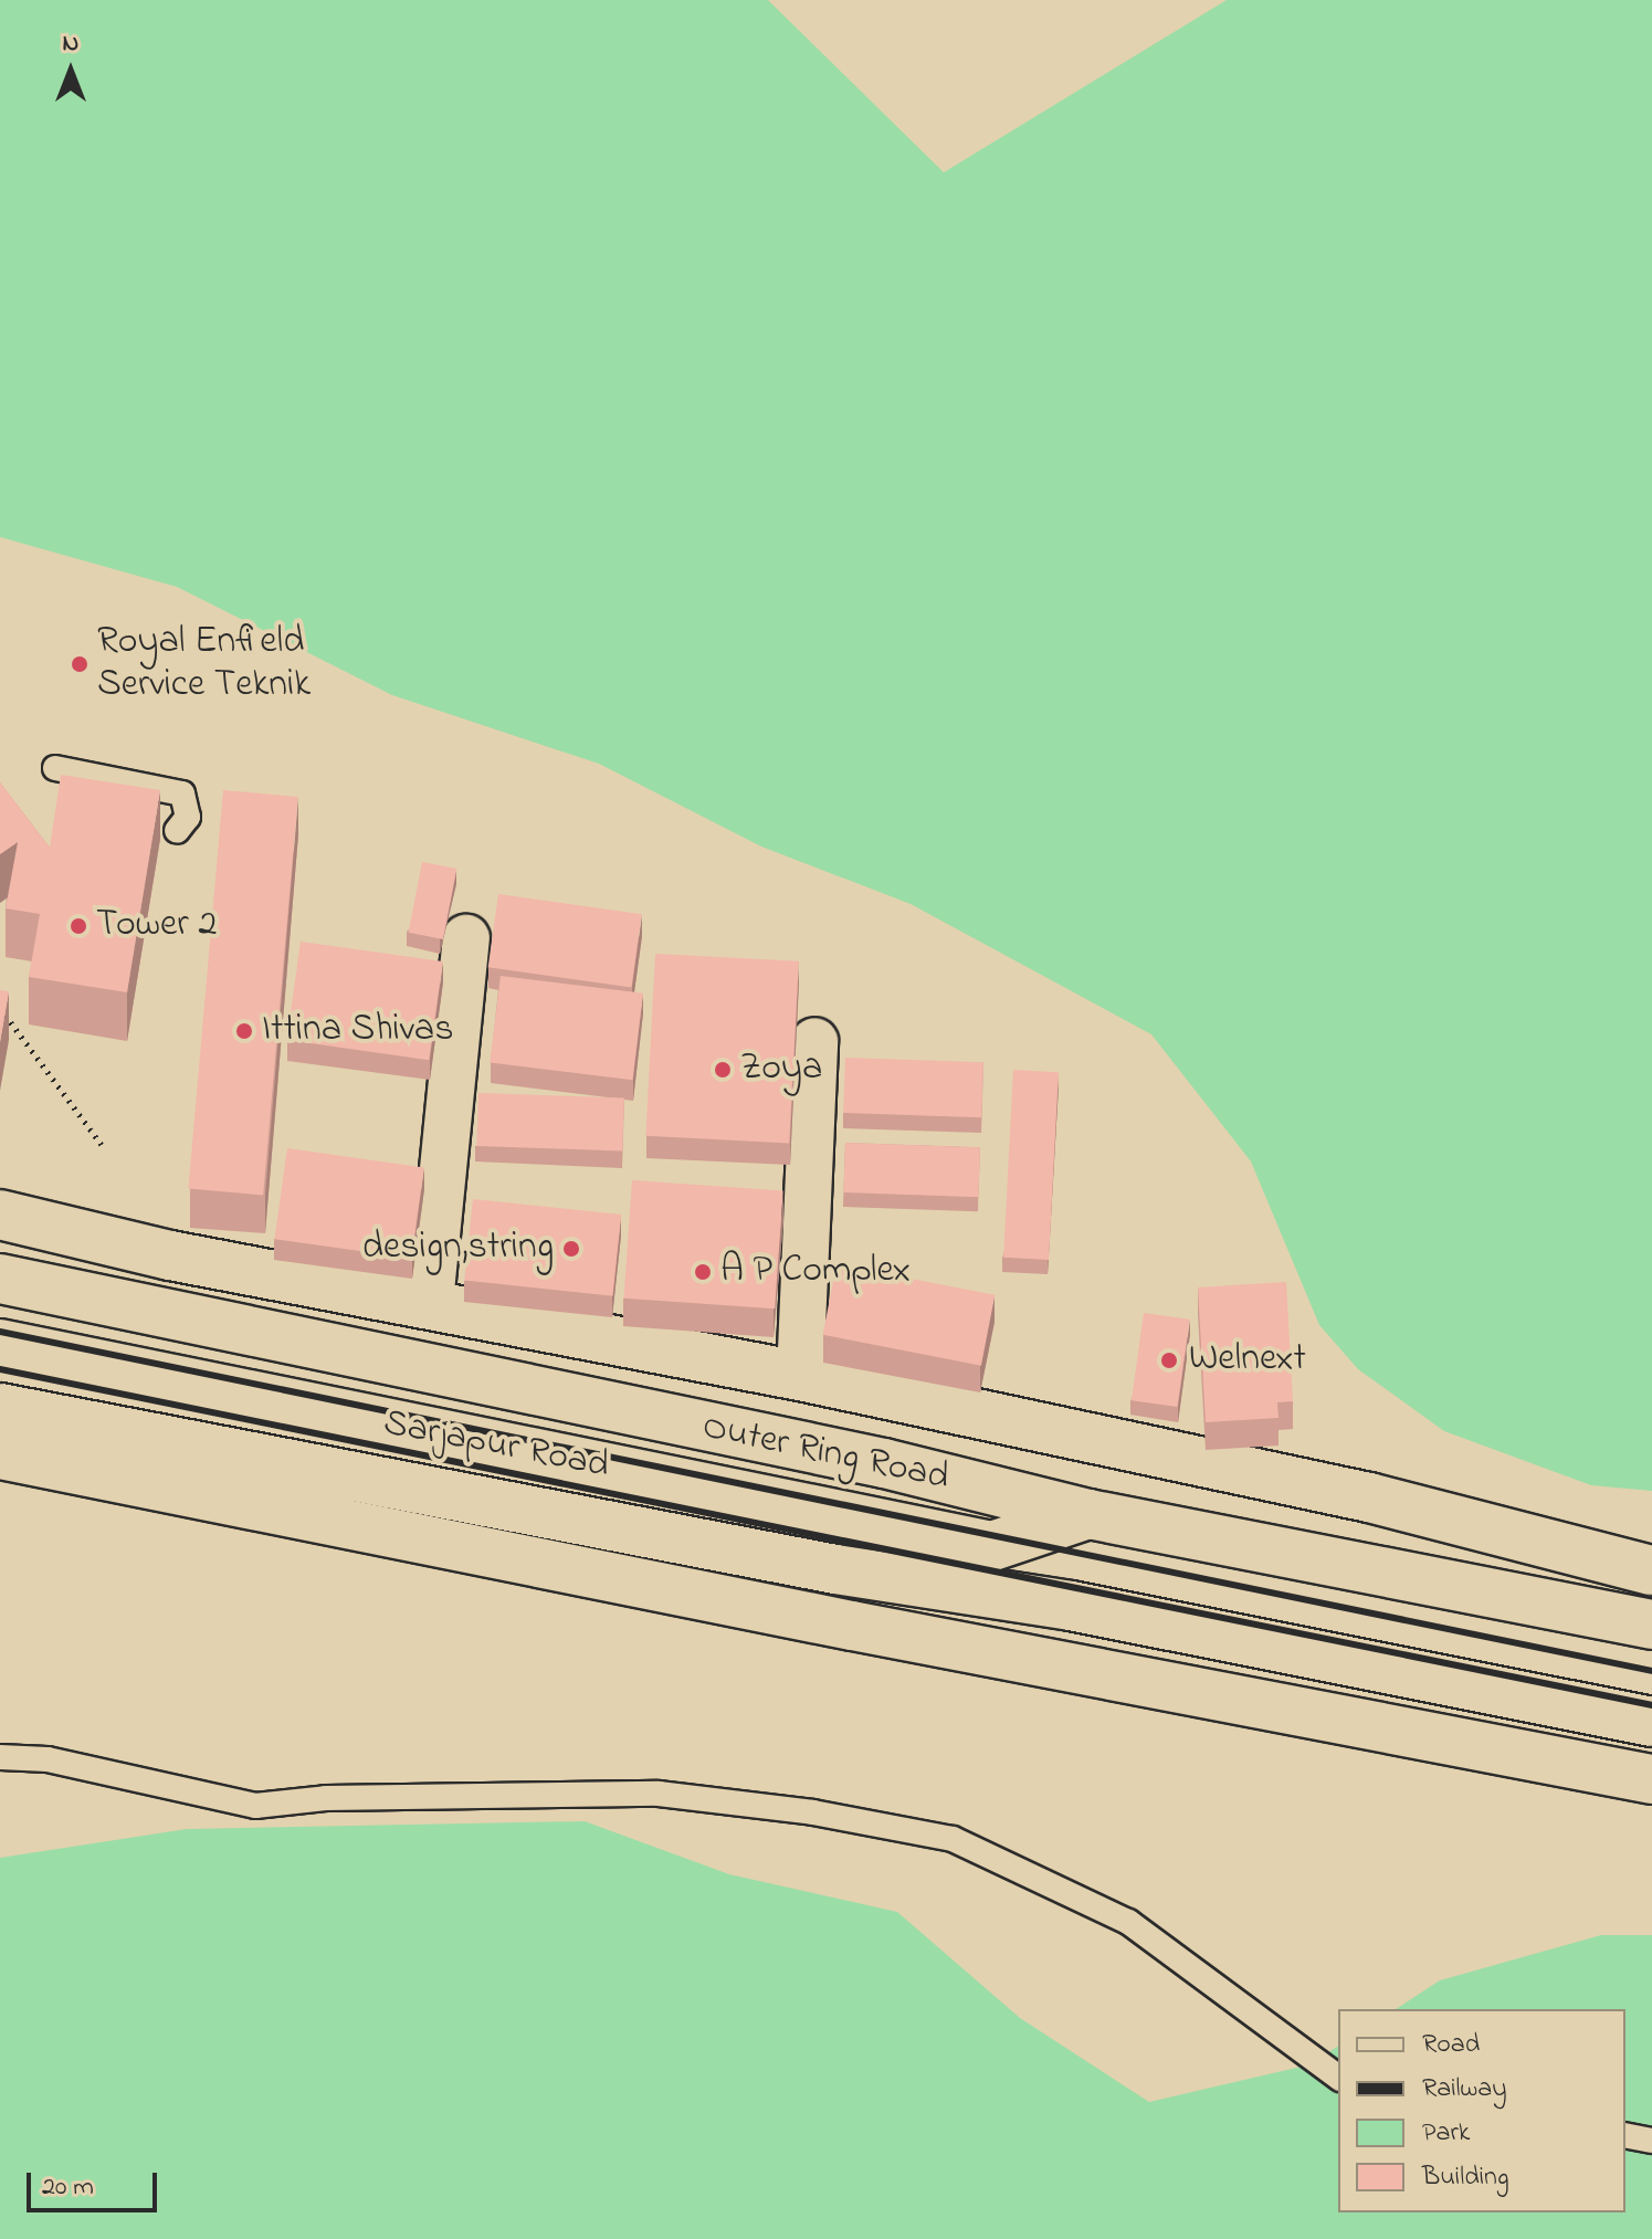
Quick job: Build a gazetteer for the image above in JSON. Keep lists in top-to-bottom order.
{
  "streets": {
    "main road": ["Sarjapur Road", "Outer Ring Road"]
  },
  "crossings": [
    ["Sarjapur Road", "Outer Ring Road"]
  ],
  "places": [
    "Royal Enfield Service Teknik",
    "Tower 2",
    "Ittina Shivas",
    "Zoya",
    "design,string",
    "A P Complex",
    "Welnext"
  ],
  "legend": [
    "Road",
    "Railway",
    "Park",
    "Building"
  ],
  "scale_bar": "20 m",
  "north": "top"
}
